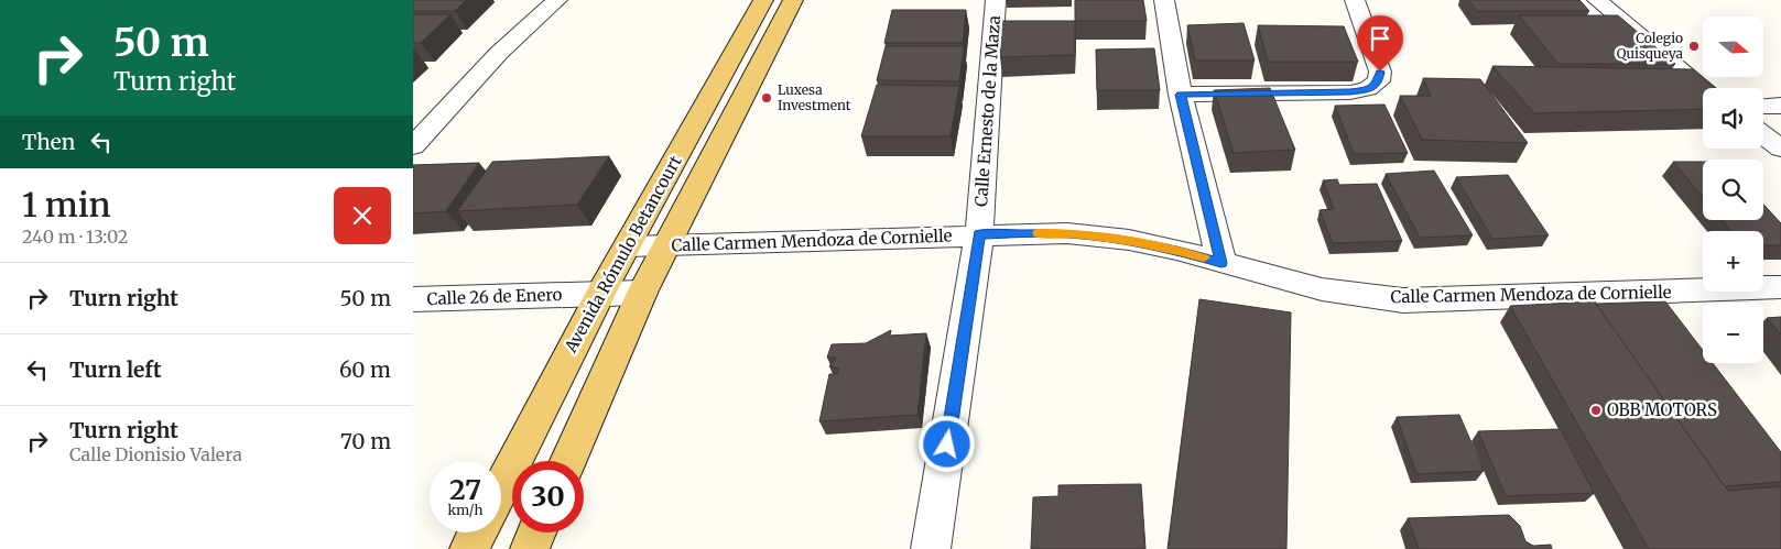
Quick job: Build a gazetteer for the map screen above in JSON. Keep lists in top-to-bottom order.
{
  "streets": {
    "main road": ["Avenida Rómulo Betancourt"],
    "street": ["Calle Ernesto de la Maza", "Calle Carmen Mendoza de Cornielle", "Calle 26 de Enero"]
  },
  "crossings": [
    ["Calle Ernesto de la Maza", "Calle Carmen Mendoza de Cornielle"],
    ["Calle Carmen Mendoza de Cornielle", "Avenida Rómulo Betancourt"],
    ["Avenida Rómulo Betancourt", "Calle 26 de Enero"]
  ],
  "places": ["Colegio Quisqueya", "Luxesa Investment", "OBB MOTORS"],
  "north": "right",
  "page": {
    "turn": ["50 m", "Turn right"],
    "map_buttons": ["+", "−"],
    "then": "Then",
    "heading": ["1 min", "240 m · 13:02"],
    "list": [
      {
        "name": "Turn right",
        "value": "50 m"
      },
      {
        "name": "Turn left",
        "value": "60 m"
      },
      {
        "name": "Turn right",
        "note": "Calle Dionisio Valera",
        "value": "70 m"
      }
    ],
    "speed": "27 km/h",
    "limit": "30"
  }
}
